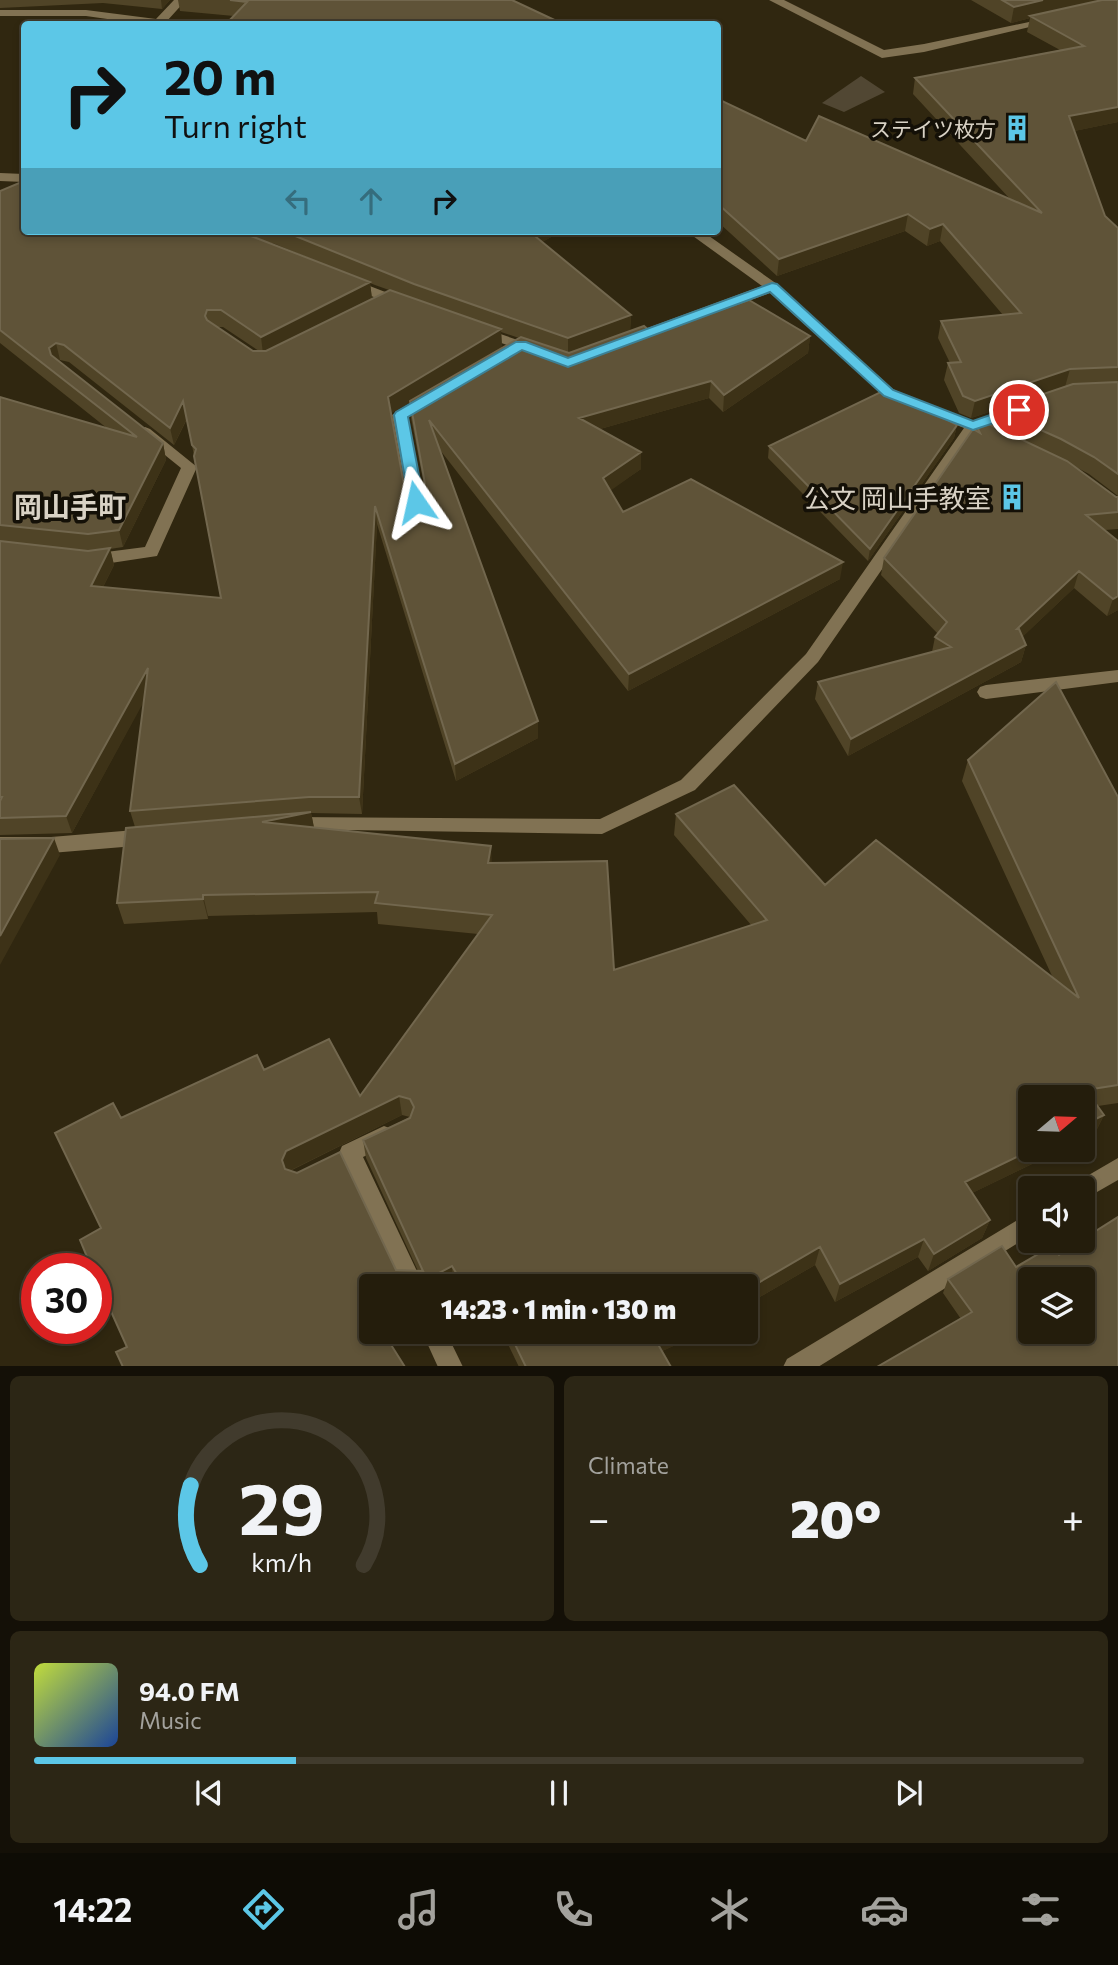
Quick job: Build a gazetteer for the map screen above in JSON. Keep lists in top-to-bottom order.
{
  "districts": ["岡山手町"],
  "places": {
    "building": ["ステイツ枚方", "公文 岡山手教室"]
  },
  "north": "right",
  "page": {
    "turn": ["20 m", "Turn right"],
    "limit": "30",
    "trip": "14:23 · 1 min · 130 m",
    "tile": "Climate",
    "heat": ["−", "20°", "+"],
    "song": ["94.0 FM", "Music"],
    "tabs": "14:22",
    "gauge": ["29", "km/h"]
  }
}
